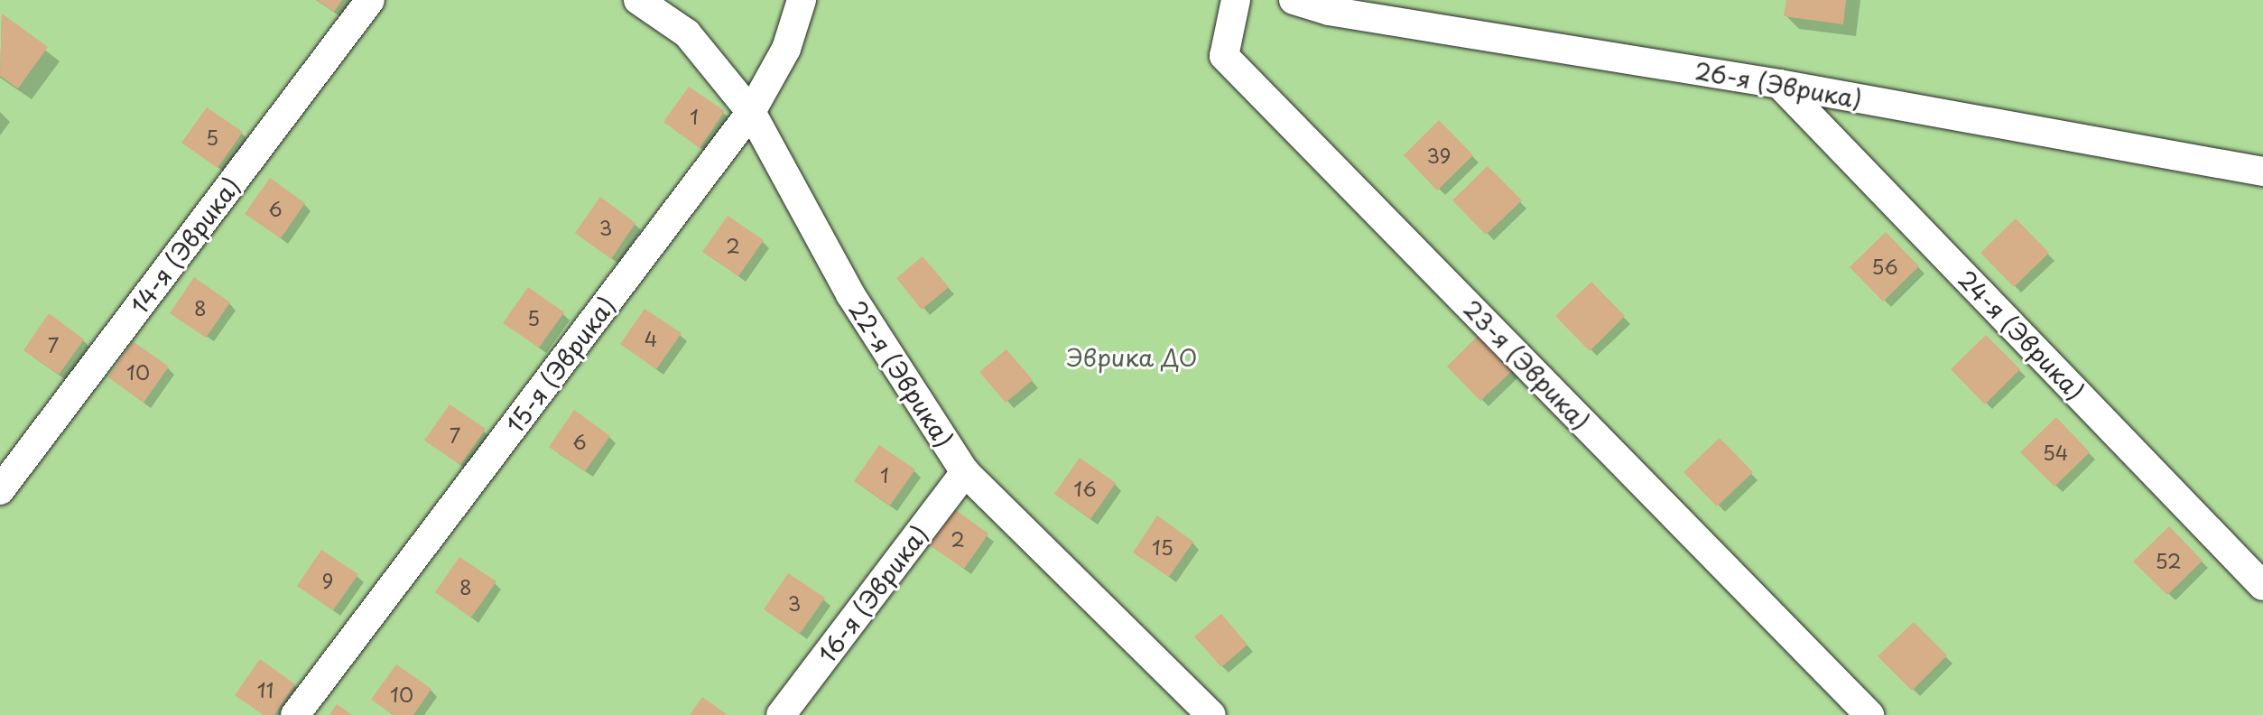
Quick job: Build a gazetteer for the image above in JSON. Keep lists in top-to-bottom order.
{
  "streets": {
    "lane": [
      "26-я (Эврика)",
      "14-я (Эврика)",
      "24-я (Эврика)",
      "15-я (Эврика)",
      "23-я (Эврика)",
      "22-я (Эврика)",
      "16-я (Эврика)"
    ]
  },
  "crossings": [
    ["26-я (Эврика)", "24-я (Эврика)"],
    ["15-я (Эврика)", "22-я (Эврика)"],
    ["22-я (Эврика)", "16-я (Эврика)"]
  ],
  "parks": ["Эврика ДО"],
  "house_numbers": [
    "1",
    "5",
    "39",
    "6",
    "3",
    "2",
    "56",
    "8",
    "5",
    "4",
    "7",
    "10",
    "7",
    "6",
    "54",
    "1",
    "16",
    "2",
    "15",
    "52",
    "9",
    "8",
    "3",
    "11",
    "10"
  ]
}
